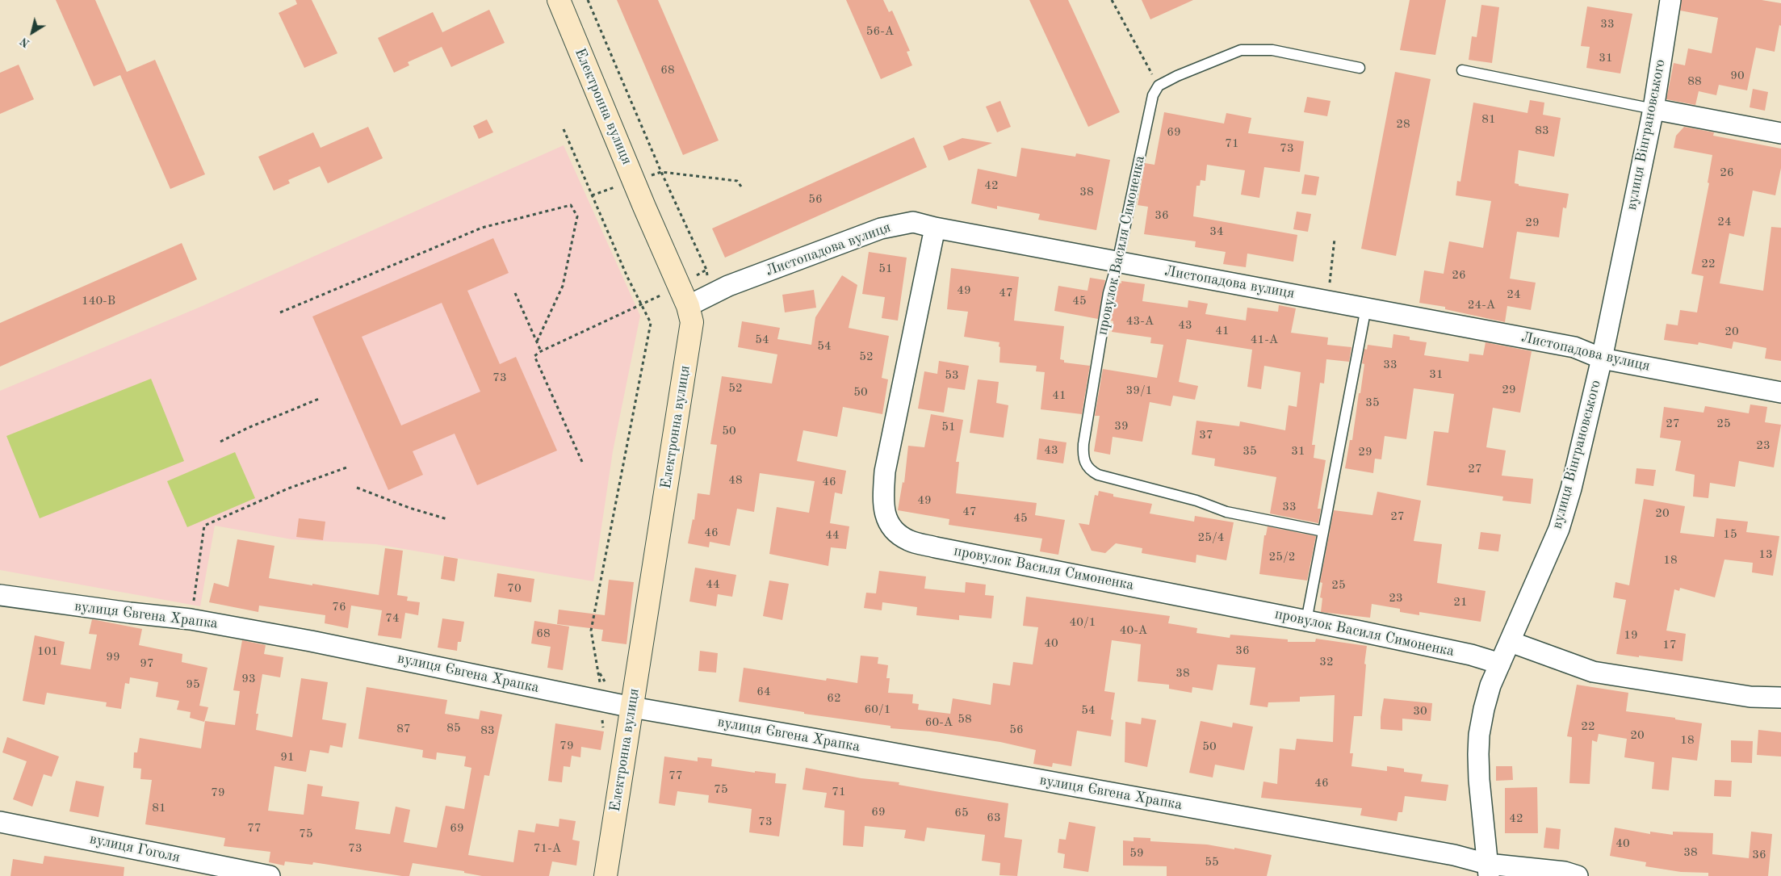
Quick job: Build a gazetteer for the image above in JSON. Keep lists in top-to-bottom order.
{
  "streets": {
    "street": [
      "Електронна вулиця",
      "вулиця Вінграновського",
      "провулок Василя Симоненка",
      "Листопадова вулиця",
      "вулиця Євгена Храпка",
      "вулиця Гоголя"
    ]
  },
  "crossings": [
    ["Електронна вулиця", "Листопадова вулиця"],
    ["Електронна вулиця", "вулиця Євгена Храпка"],
    ["вулиця Вінграновського", "провулок Василя Симоненка"],
    ["вулиця Вінграновського", "Листопадова вулиця"],
    ["вулиця Вінграновського", "вулиця Євгена Храпка"],
    ["провулок Василя Симоненка", "Листопадова вулиця"]
  ],
  "house_numbers": [
    "33",
    "56-А",
    "31",
    "68",
    "90",
    "88",
    "81",
    "28",
    "83",
    "69",
    "71",
    "73",
    "26",
    "42",
    "38",
    "56",
    "36",
    "24",
    "29",
    "34",
    "22",
    "51",
    "26",
    "49",
    "47",
    "24",
    "140-В",
    "45",
    "24-А",
    "43-А",
    "43",
    "41",
    "20",
    "54",
    "41-А",
    "54",
    "52",
    "33",
    "31",
    "53",
    "73",
    "52",
    "29",
    "39/1",
    "50",
    "41",
    "35",
    "27",
    "25",
    "39",
    "51",
    "50",
    "37",
    "23",
    "43",
    "35",
    "31",
    "29",
    "27",
    "48",
    "46",
    "49",
    "33",
    "47",
    "20",
    "27",
    "45",
    "46",
    "15",
    "44",
    "25/4",
    "13",
    "25/2",
    "18",
    "44",
    "25",
    "70",
    "23",
    "21",
    "76",
    "74",
    "40/1",
    "40-А",
    "68",
    "19",
    "40",
    "17",
    "36",
    "101",
    "99",
    "32",
    "97",
    "38",
    "93",
    "95",
    "64",
    "62",
    "60/1",
    "54",
    "30",
    "58",
    "60-А",
    "22",
    "85",
    "87",
    "56",
    "83",
    "20",
    "18",
    "79",
    "50",
    "91",
    "77",
    "46",
    "75",
    "71",
    "79",
    "81",
    "69",
    "65",
    "63",
    "42",
    "73",
    "77",
    "69",
    "75",
    "40",
    "73",
    "71-А",
    "38",
    "59",
    "36",
    "55"
  ],
  "north": "bottom left"
}
